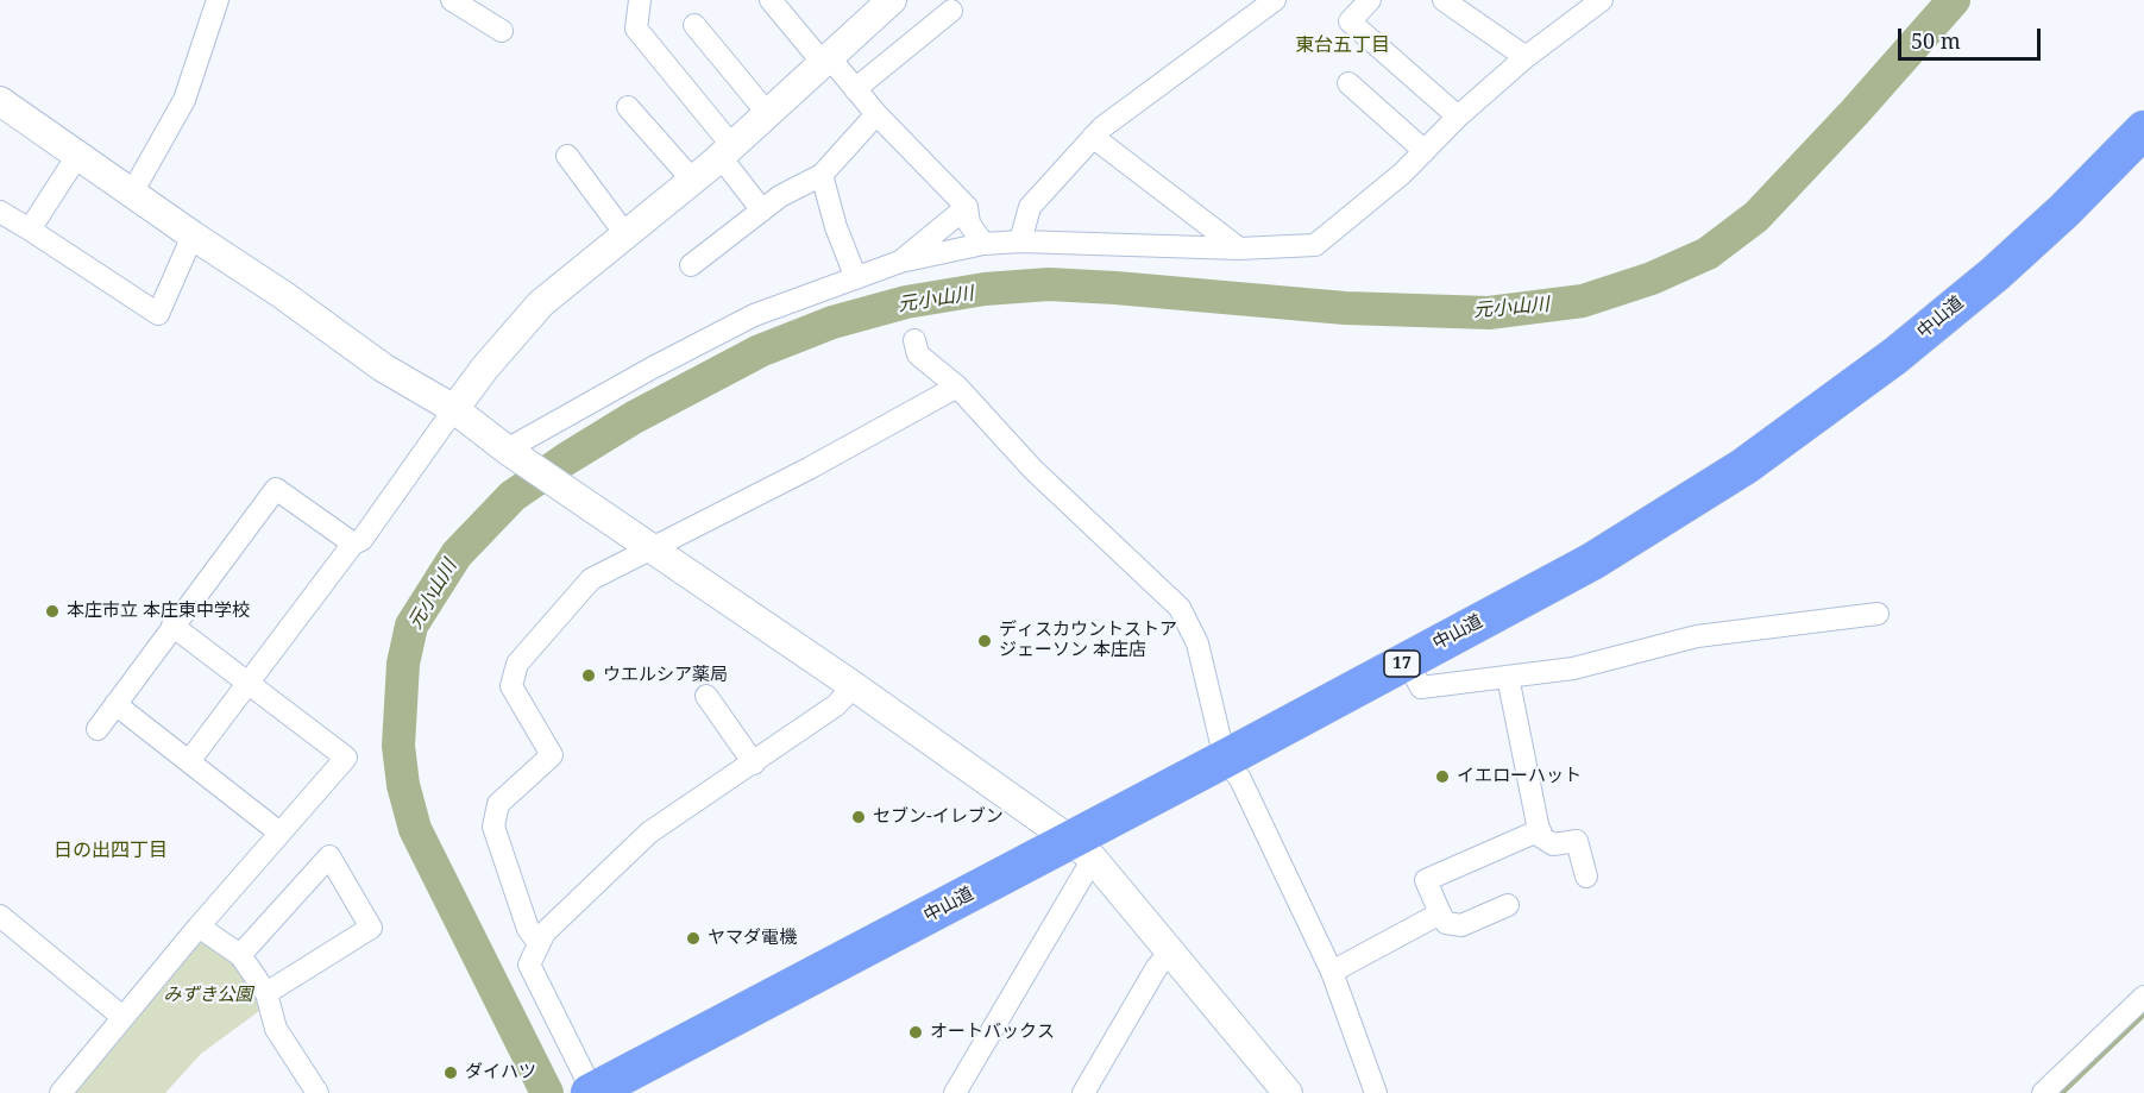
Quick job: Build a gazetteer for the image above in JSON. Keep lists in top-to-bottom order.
{
  "streets": {
    "highway": ["中山道", "17"]
  },
  "districts": ["東台五丁目", "日の出四丁目"],
  "water": ["元小山川"],
  "parks": ["みずき公園"],
  "places": [
    "本庄市立 本庄東中学校",
    "ディスカウントストア ジェーソン 本庄店",
    "ウエルシア薬局",
    "イエローハット",
    "セブン-イレブン",
    "ヤマダ電機",
    "オートバックス",
    "ダイハツ"
  ],
  "scale_bar": "50 m"
}
